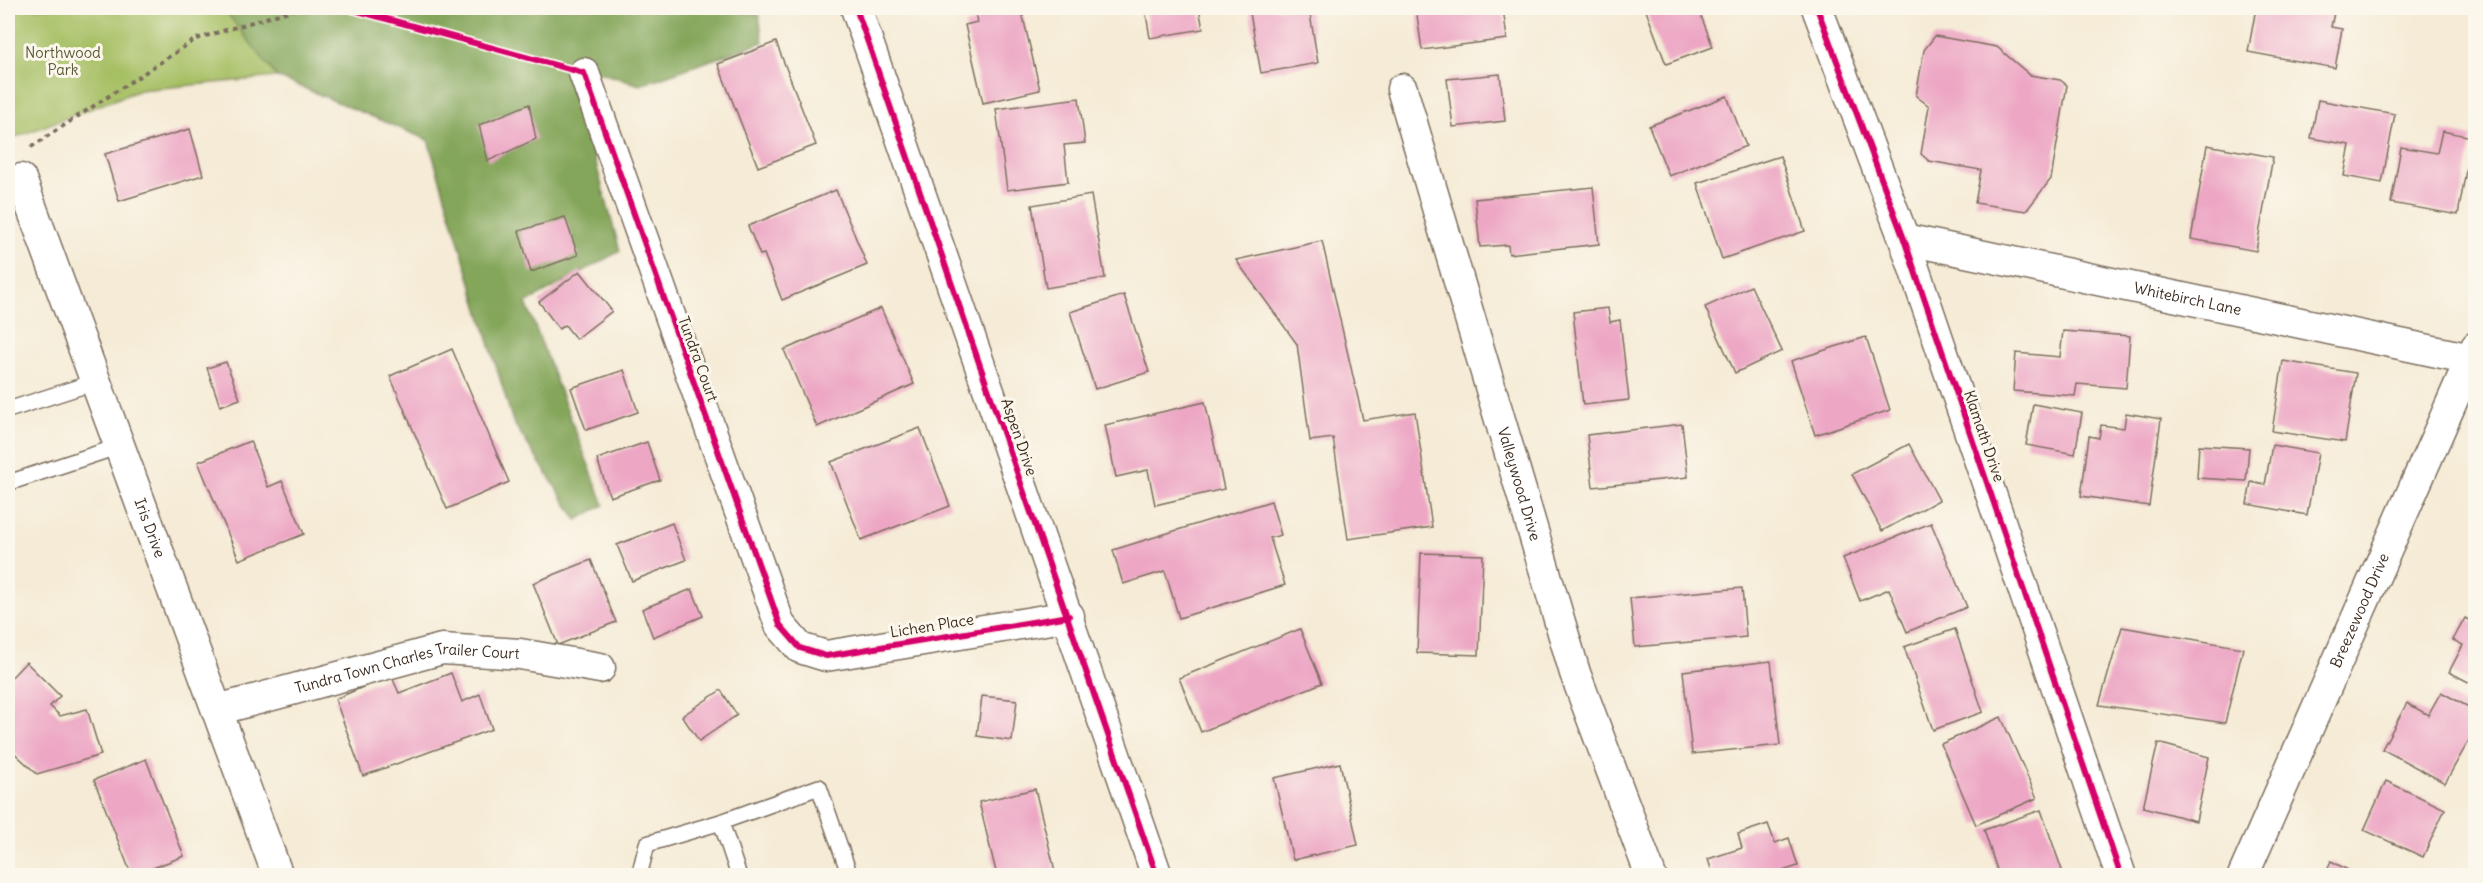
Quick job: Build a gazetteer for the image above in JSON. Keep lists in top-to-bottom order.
{
  "streets": {
    "street": [
      "Whitebirch Lane",
      "Tundra Court",
      "Klamath Drive",
      "Aspen Drive",
      "Valleywood Drive",
      "Iris Drive",
      "Breezewood Drive",
      "Lichen Place",
      "Tundra Town Charles Trailer Court"
    ]
  },
  "crossings": [
    ["Whitebirch Lane", "Klamath Drive"],
    ["Whitebirch Lane", "Breezewood Drive"],
    ["Tundra Court", "Lichen Place"],
    ["Aspen Drive", "Lichen Place"],
    ["Iris Drive", "Tundra Town Charles Trailer Court"]
  ],
  "parks": ["Northwood Park"]
}
